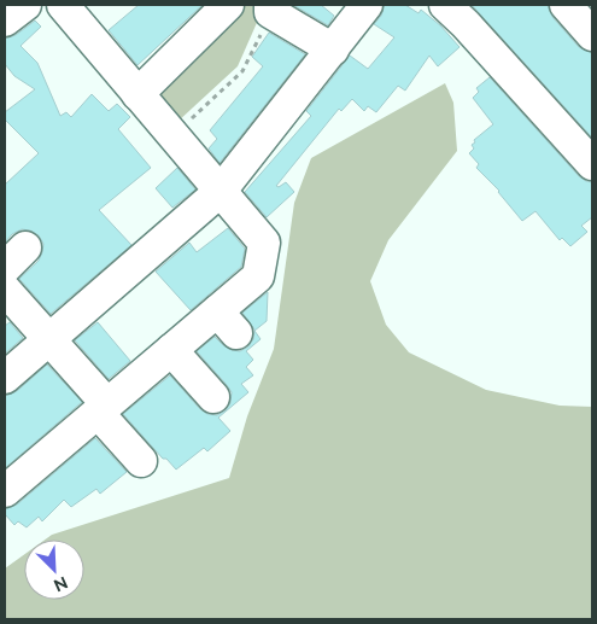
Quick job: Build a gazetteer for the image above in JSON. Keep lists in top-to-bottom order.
{
  "north": "bottom right"
}
